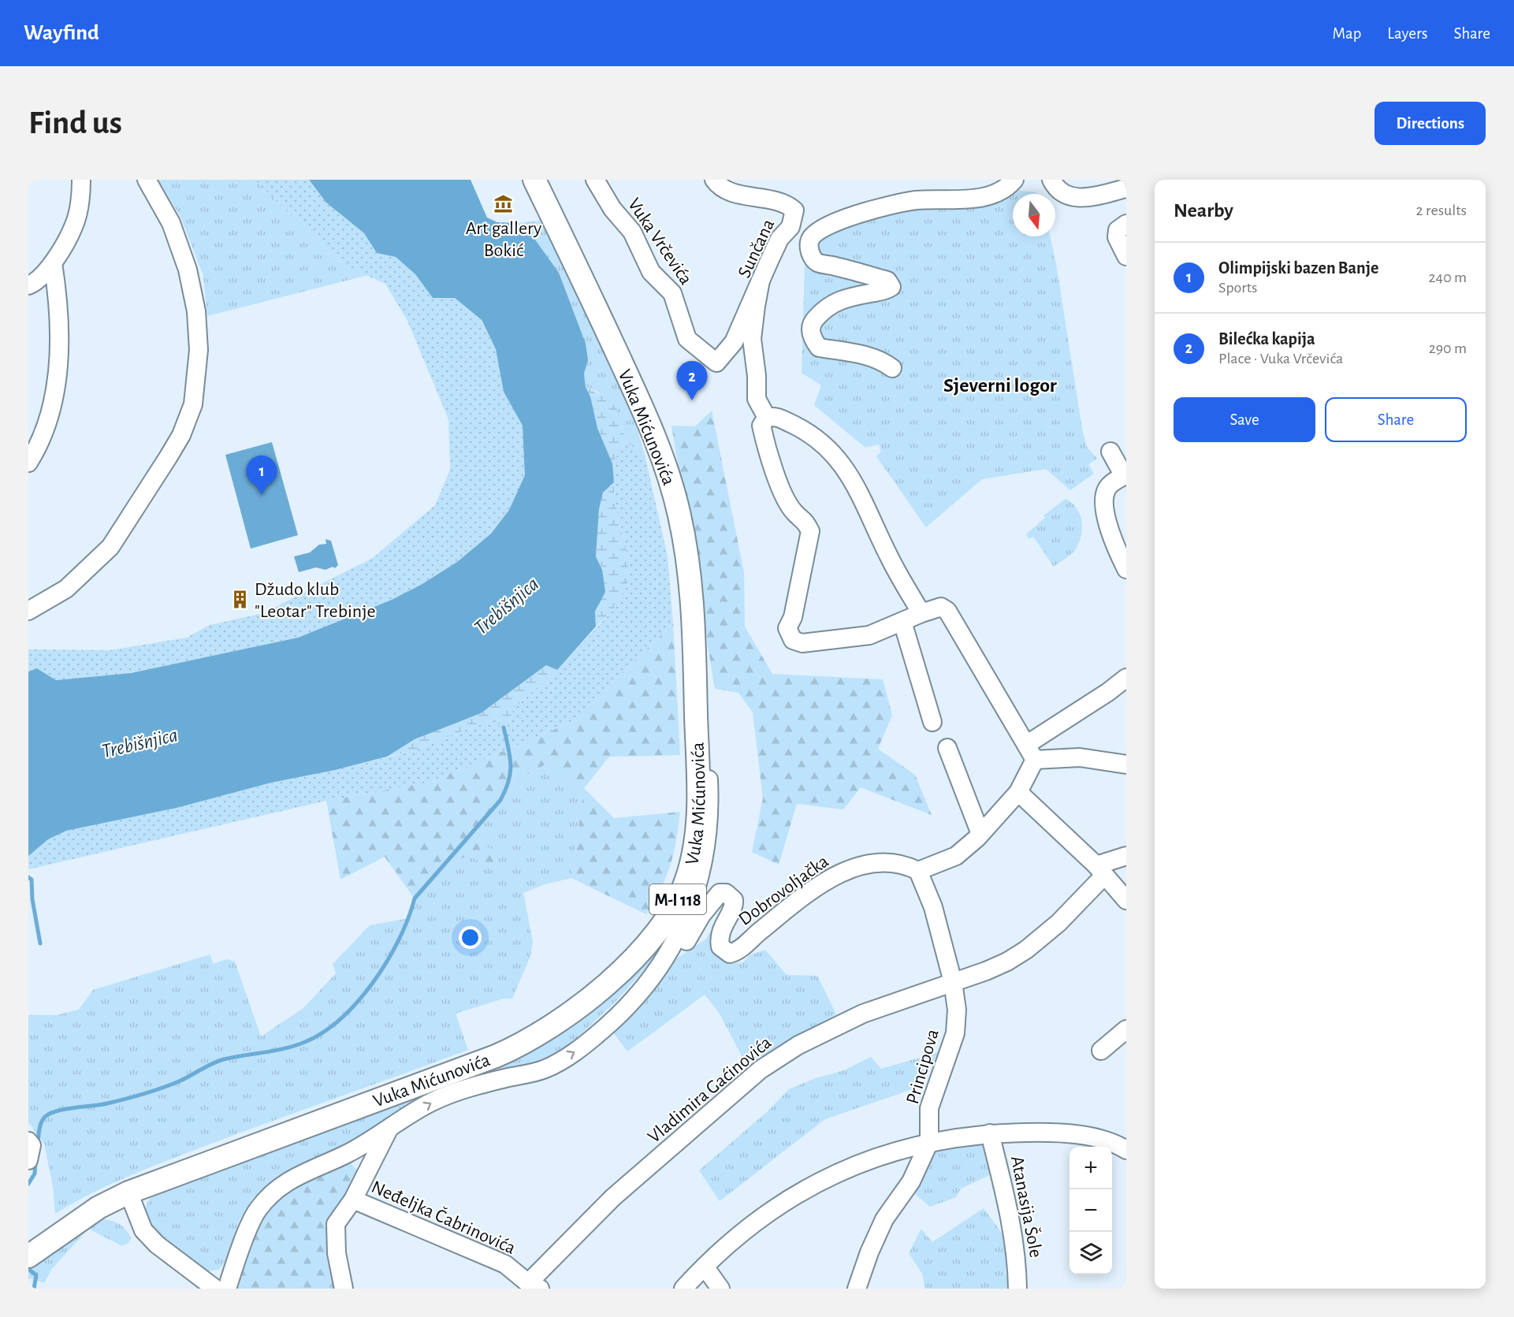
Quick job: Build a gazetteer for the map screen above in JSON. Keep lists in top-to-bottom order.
{
  "streets": {
    "main road": ["Vuka Mićunovića", "M-I 118"],
    "street": [
      "Vuka Vrčevića",
      "Sunčana",
      "Dobrovoljačka",
      "Principova",
      "Vladimira Gaćinovića",
      "Atanasija Šole",
      "Neđeljka Čabrinovića"
    ]
  },
  "crossings": [
    ["Vuka Vrčevića", "Sunčana"],
    ["Dobrovoljačka", "Principova"],
    ["Principova", "Vladimira Gaćinovića"],
    ["Vladimira Gaćinovića", "Neđeljka Čabrinovića"]
  ],
  "districts": ["Sjeverni logor"],
  "water": ["Trebišnjica"],
  "places": {
    "museum": ["Art gallery Bokić"],
    "building": ["Džudo klub \"Leotar\" Trebinje"]
  },
  "north": "bottom",
  "page": {
    "header": "Wayfind",
    "nav": ["Map", "Layers", "Share"],
    "buttons": [
      "Directions",
      ["Save", "Share"]
    ],
    "title": "Find us",
    "heading": ["Nearby", "2 results"],
    "list": [
      {
        "mark": "1",
        "name": "Olimpijski bazen Banje",
        "note": "Sports",
        "value": "240 m"
      },
      {
        "mark": "2",
        "name": "Bilećka kapija",
        "note": "Place · Vuka Vrčevića",
        "value": "290 m"
      }
    ],
    "pins": ["2", "1"],
    "map_buttons": ["+", "−"]
  }
}
